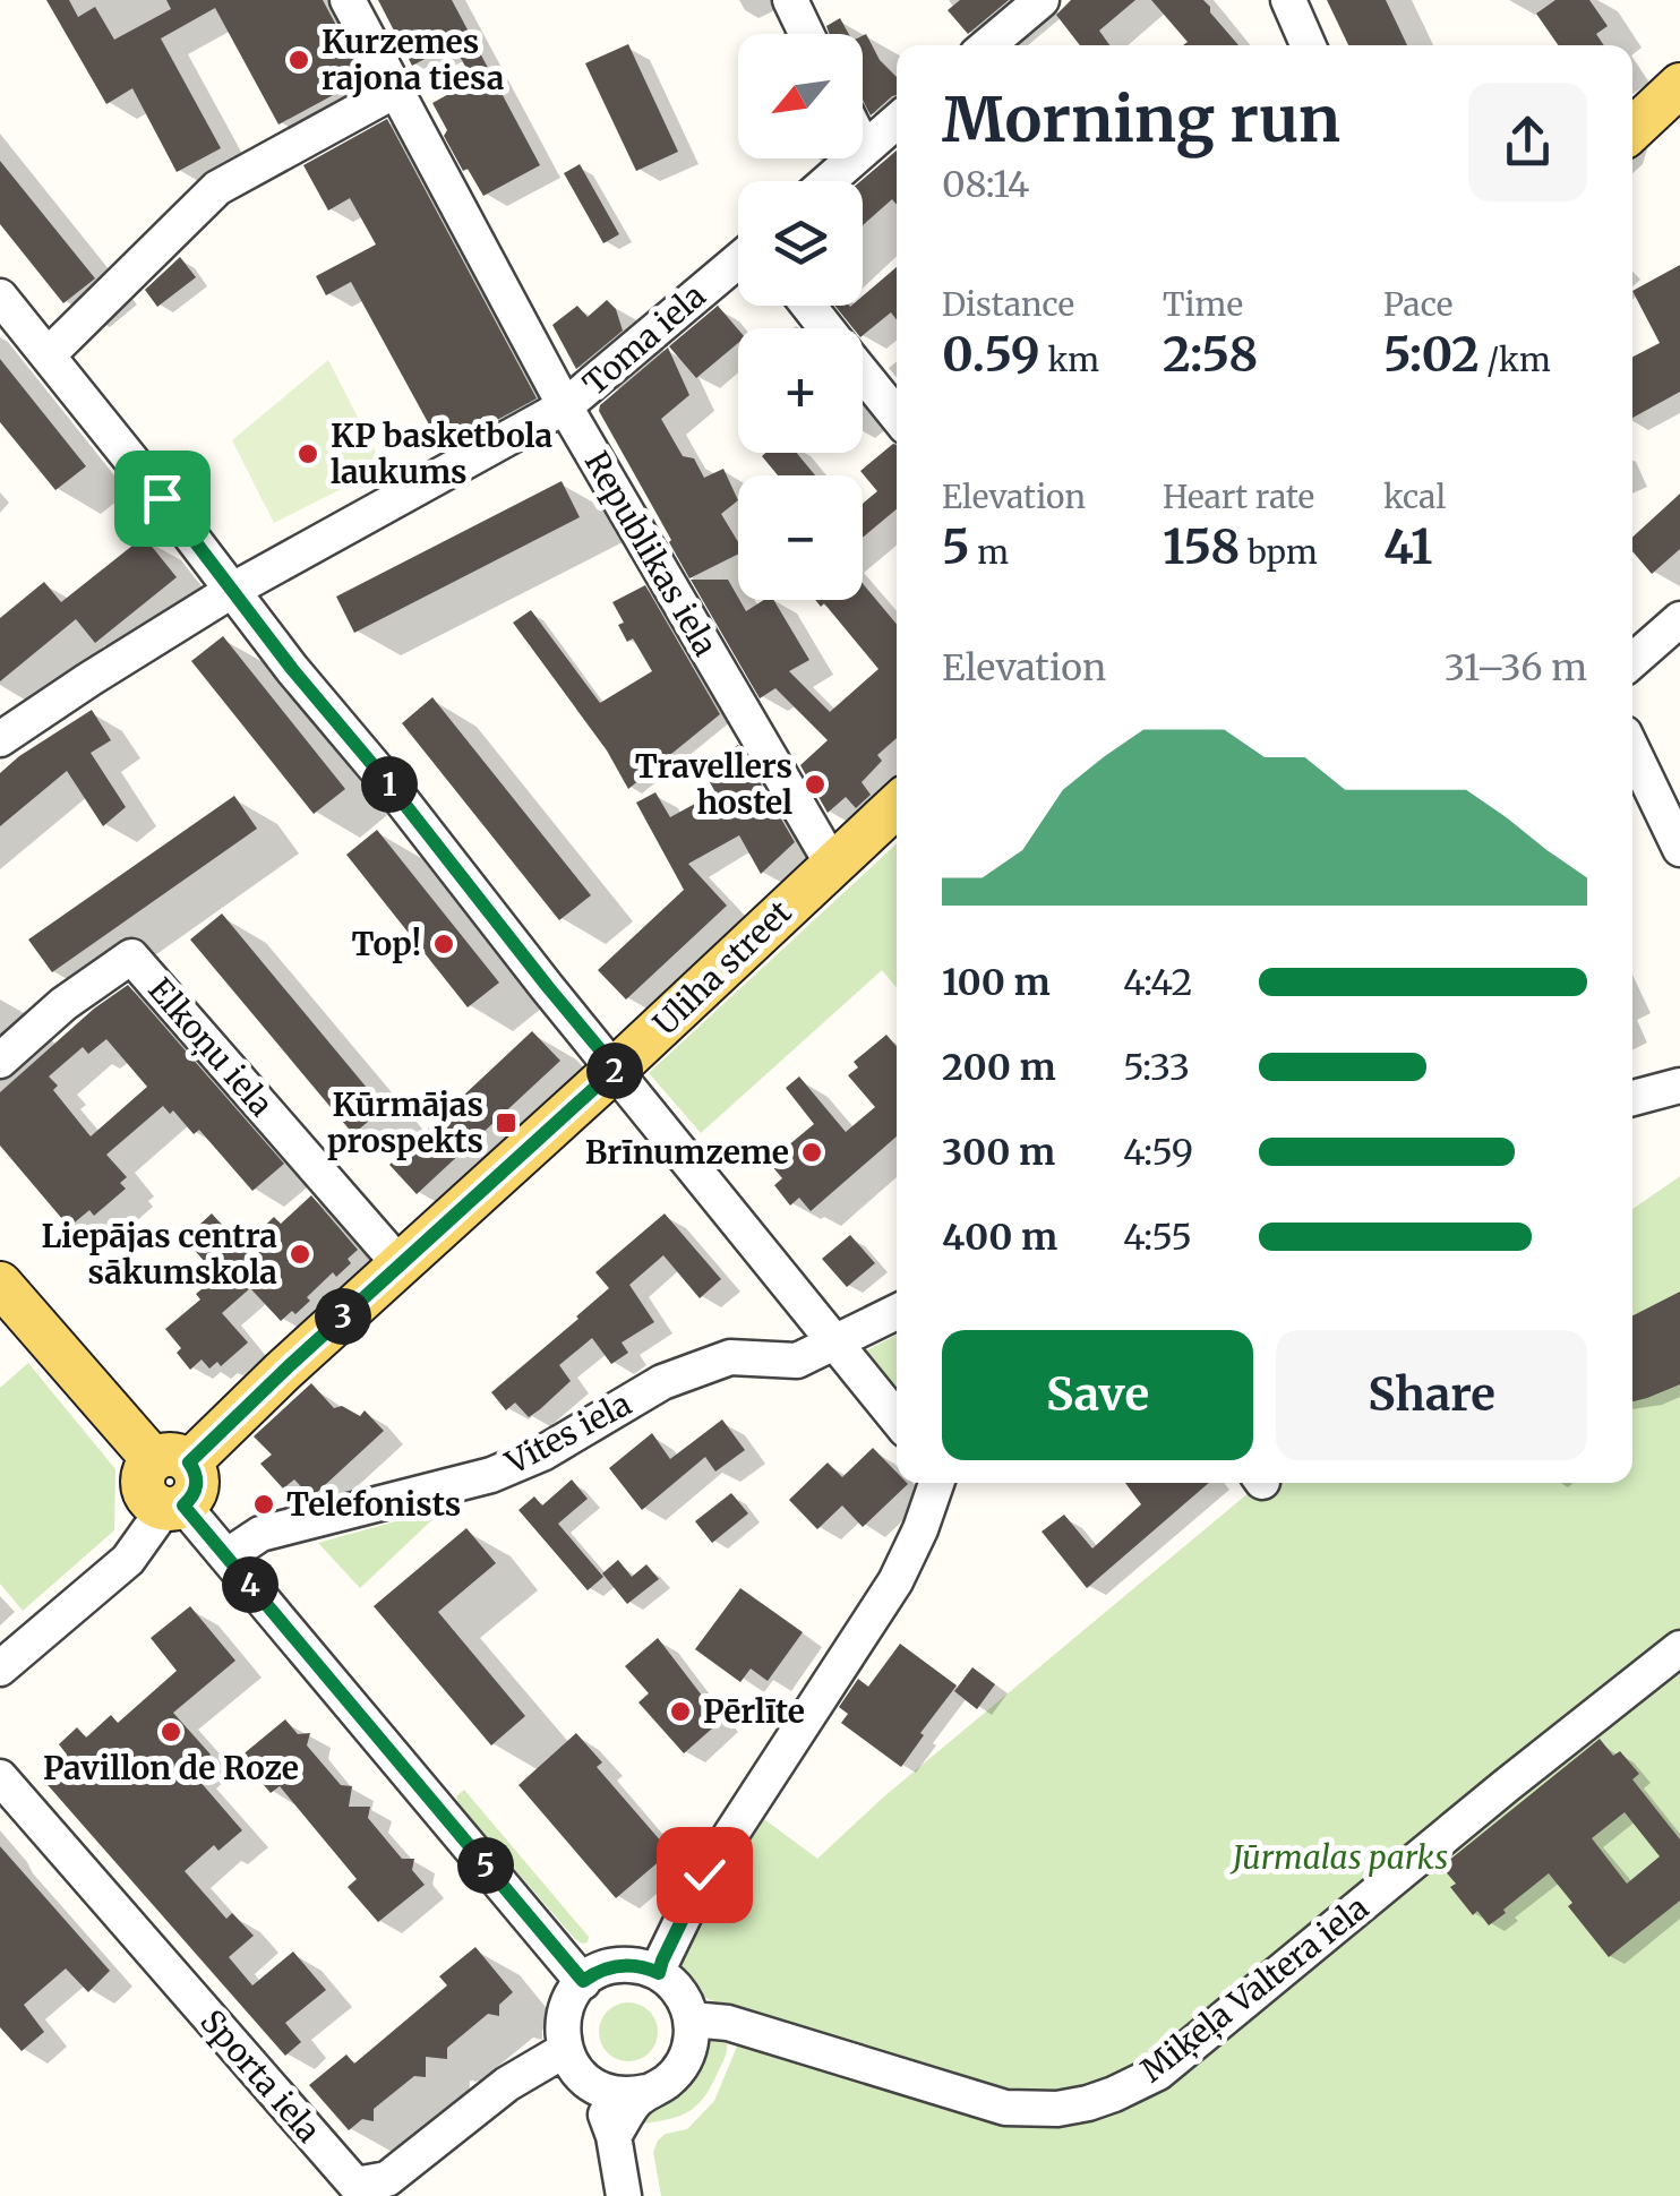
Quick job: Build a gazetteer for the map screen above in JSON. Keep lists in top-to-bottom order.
{
  "streets": {
    "main road": ["Uliha street"],
    "street": [
      "Toma iela",
      "Republikas iela",
      "Elkoņu iela",
      "Vites iela",
      "Miķeļa Valtera iela",
      "Sporta iela"
    ]
  },
  "crossings": [
    ["Toma iela", "Republikas iela"],
    ["Republikas iela", "Uliha street"],
    ["Uliha street", "Elkoņu iela"],
    ["Miķeļa Valtera iela", "Sporta iela"]
  ],
  "parks": ["Jūrmalas parks"],
  "places": {
    "other": [
      "Kurzemes rajona tiesa",
      "KP basketbola laukums",
      "Travellers hostel",
      "Top!",
      "Brīnumzeme",
      "Liepājas centra sākumskola",
      "Telefonists",
      "Pērlīte",
      "Pavillon de Roze"
    ],
    "transit": ["Kūrmājas prospekts"]
  },
  "north": "bottom left",
  "page": {
    "map_buttons": ["+", "−"],
    "heading": ["Morning run", "08:14"],
    "stats": [
      ["Distance", "0.59 km"],
      ["Time", "2:58"],
      ["Pace", "5:02 /km"],
      ["Elevation", "5 m"],
      ["Heart rate", "158 bpm"],
      ["kcal", "41"]
    ],
    "chart": ["Elevation", "31–36 m"],
    "pins": [
      "1",
      "2",
      "3",
      "4",
      "5"
    ],
    "list": [
      {
        "name": "100 m",
        "note": "4:42"
      },
      {
        "name": "200 m",
        "note": "5:33"
      },
      {
        "name": "300 m",
        "note": "4:59"
      },
      {
        "name": "400 m",
        "note": "4:55"
      }
    ],
    "buttons": ["Save", "Share"]
  }
}
